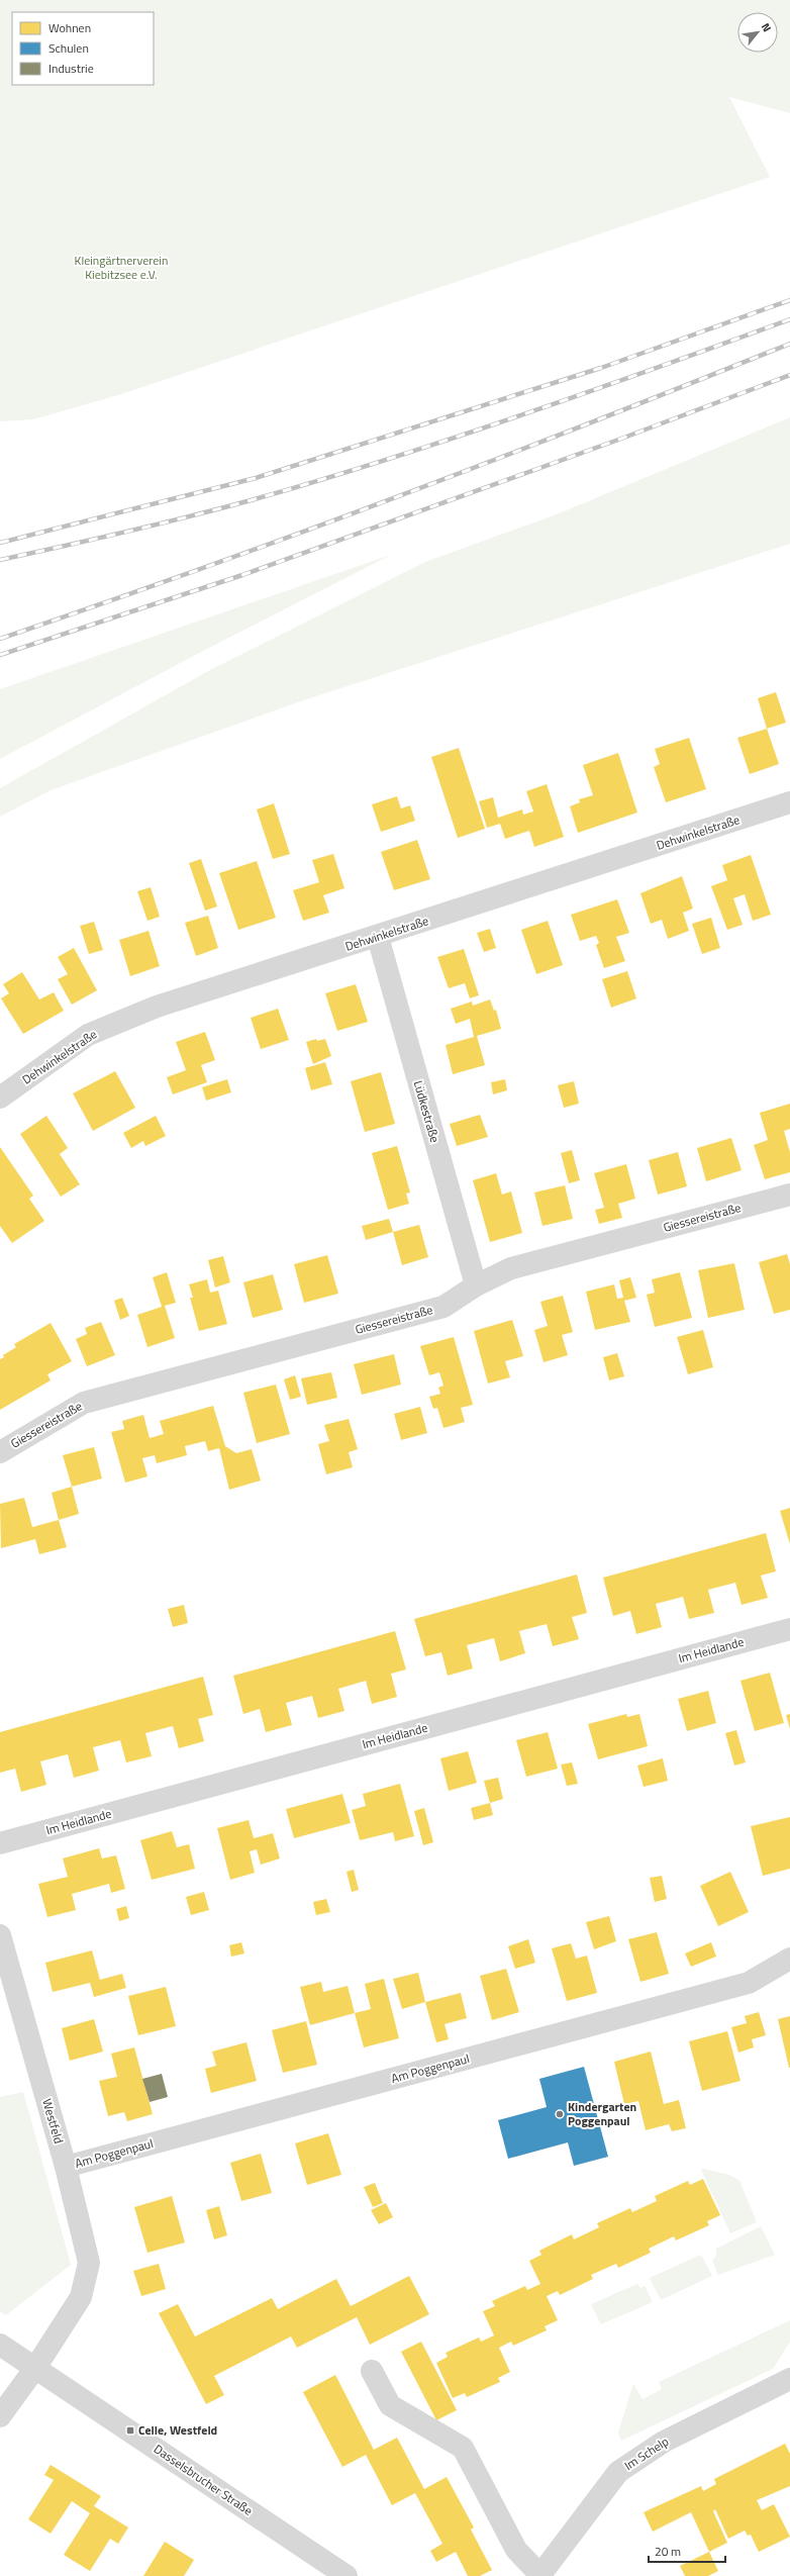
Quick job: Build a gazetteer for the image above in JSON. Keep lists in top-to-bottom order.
{
  "streets": {
    "street": [
      "Dehwinkelstraße",
      "Lüdkestraße",
      "Giessereistraße",
      "Im Heidlande",
      "Am Poggenpaul",
      "Westfeld",
      "Im Schelp",
      "Dasselsbrucher Straße"
    ]
  },
  "crossings": [
    ["Dehwinkelstraße", "Lüdkestraße"],
    ["Lüdkestraße", "Giessereistraße"],
    ["Am Poggenpaul", "Westfeld"],
    ["Westfeld", "Dasselsbrucher Straße"]
  ],
  "parks": ["Kleingärtnerverein Kiebitzsee e.V."],
  "places": {
    "other": ["Kindergarten Poggenpaul"],
    "transit": ["Celle, Westfeld"]
  },
  "legend": ["Wohnen", "Schulen", "Industrie"],
  "scale_bar": "20 m",
  "north": "top right"
}
